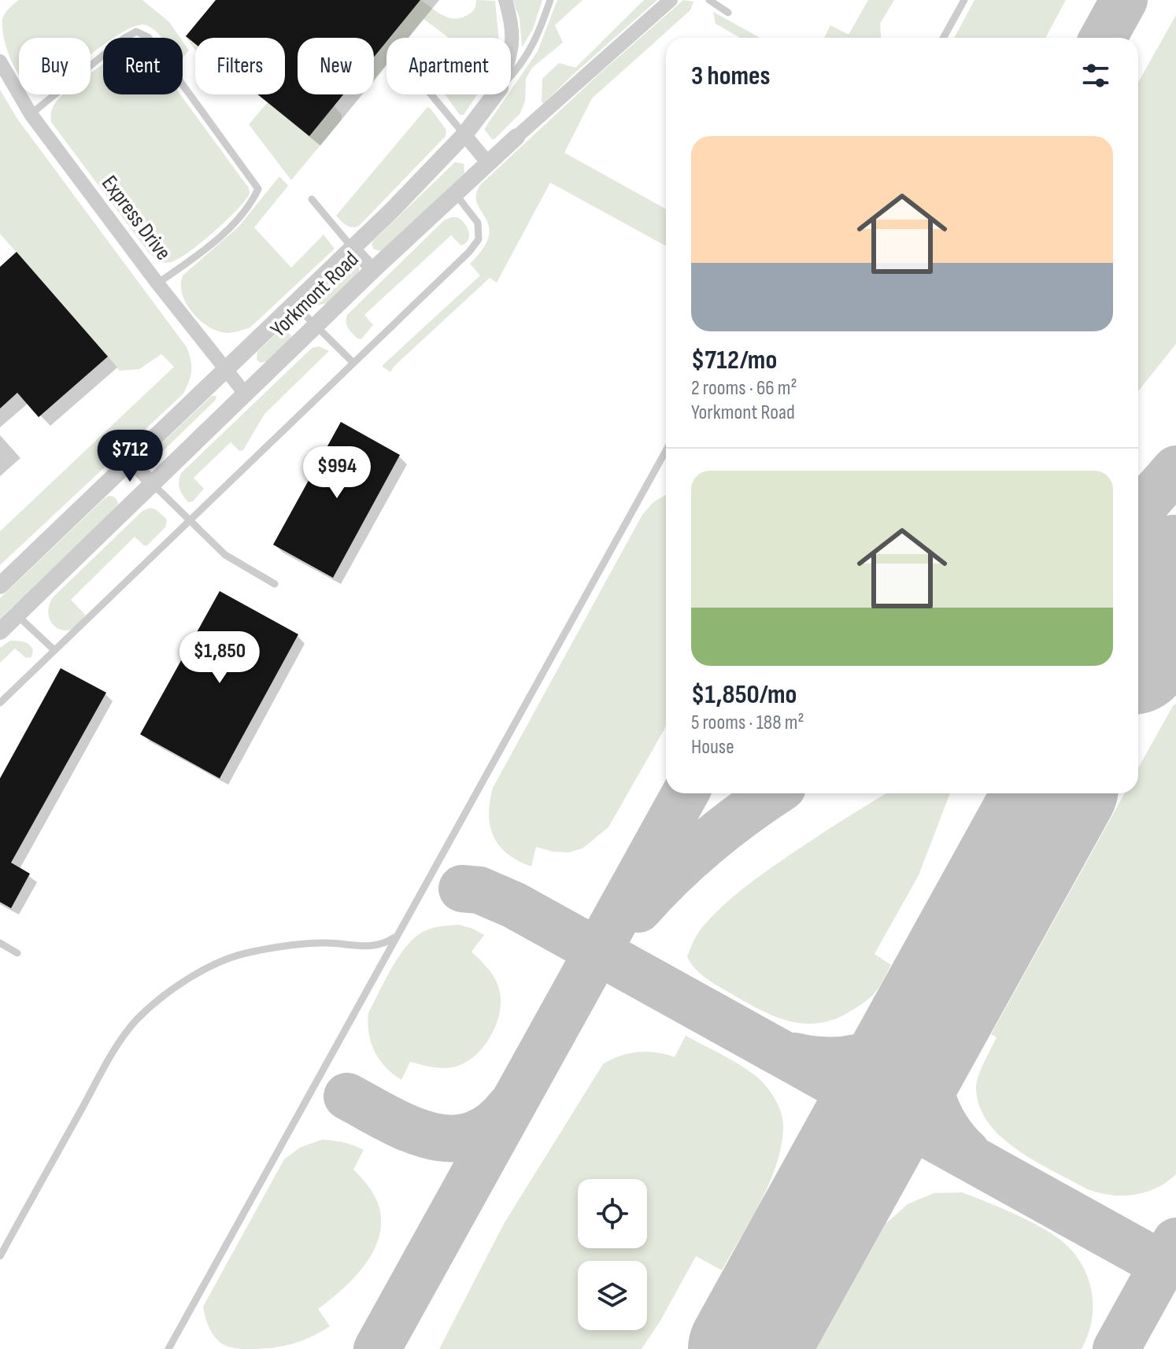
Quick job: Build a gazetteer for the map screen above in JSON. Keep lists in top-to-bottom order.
{
  "streets": {
    "street": ["Express Drive", "Yorkmont Road"]
  },
  "crossings": [
    ["Express Drive", "Yorkmont Road"]
  ],
  "page": {
    "chip": [
      "Buy",
      "Rent",
      "Filters",
      "New",
      "Apartment"
    ],
    "heading": "3 homes",
    "list": [
      {
        "name": "$712/mo",
        "note": "2 rooms · 66 m² · Yorkmont Road"
      },
      {
        "name": "$1,850/mo",
        "note": "5 rooms · 188 m² · House"
      }
    ],
    "price": ["$712", "$994", "$1,850"]
  }
}
